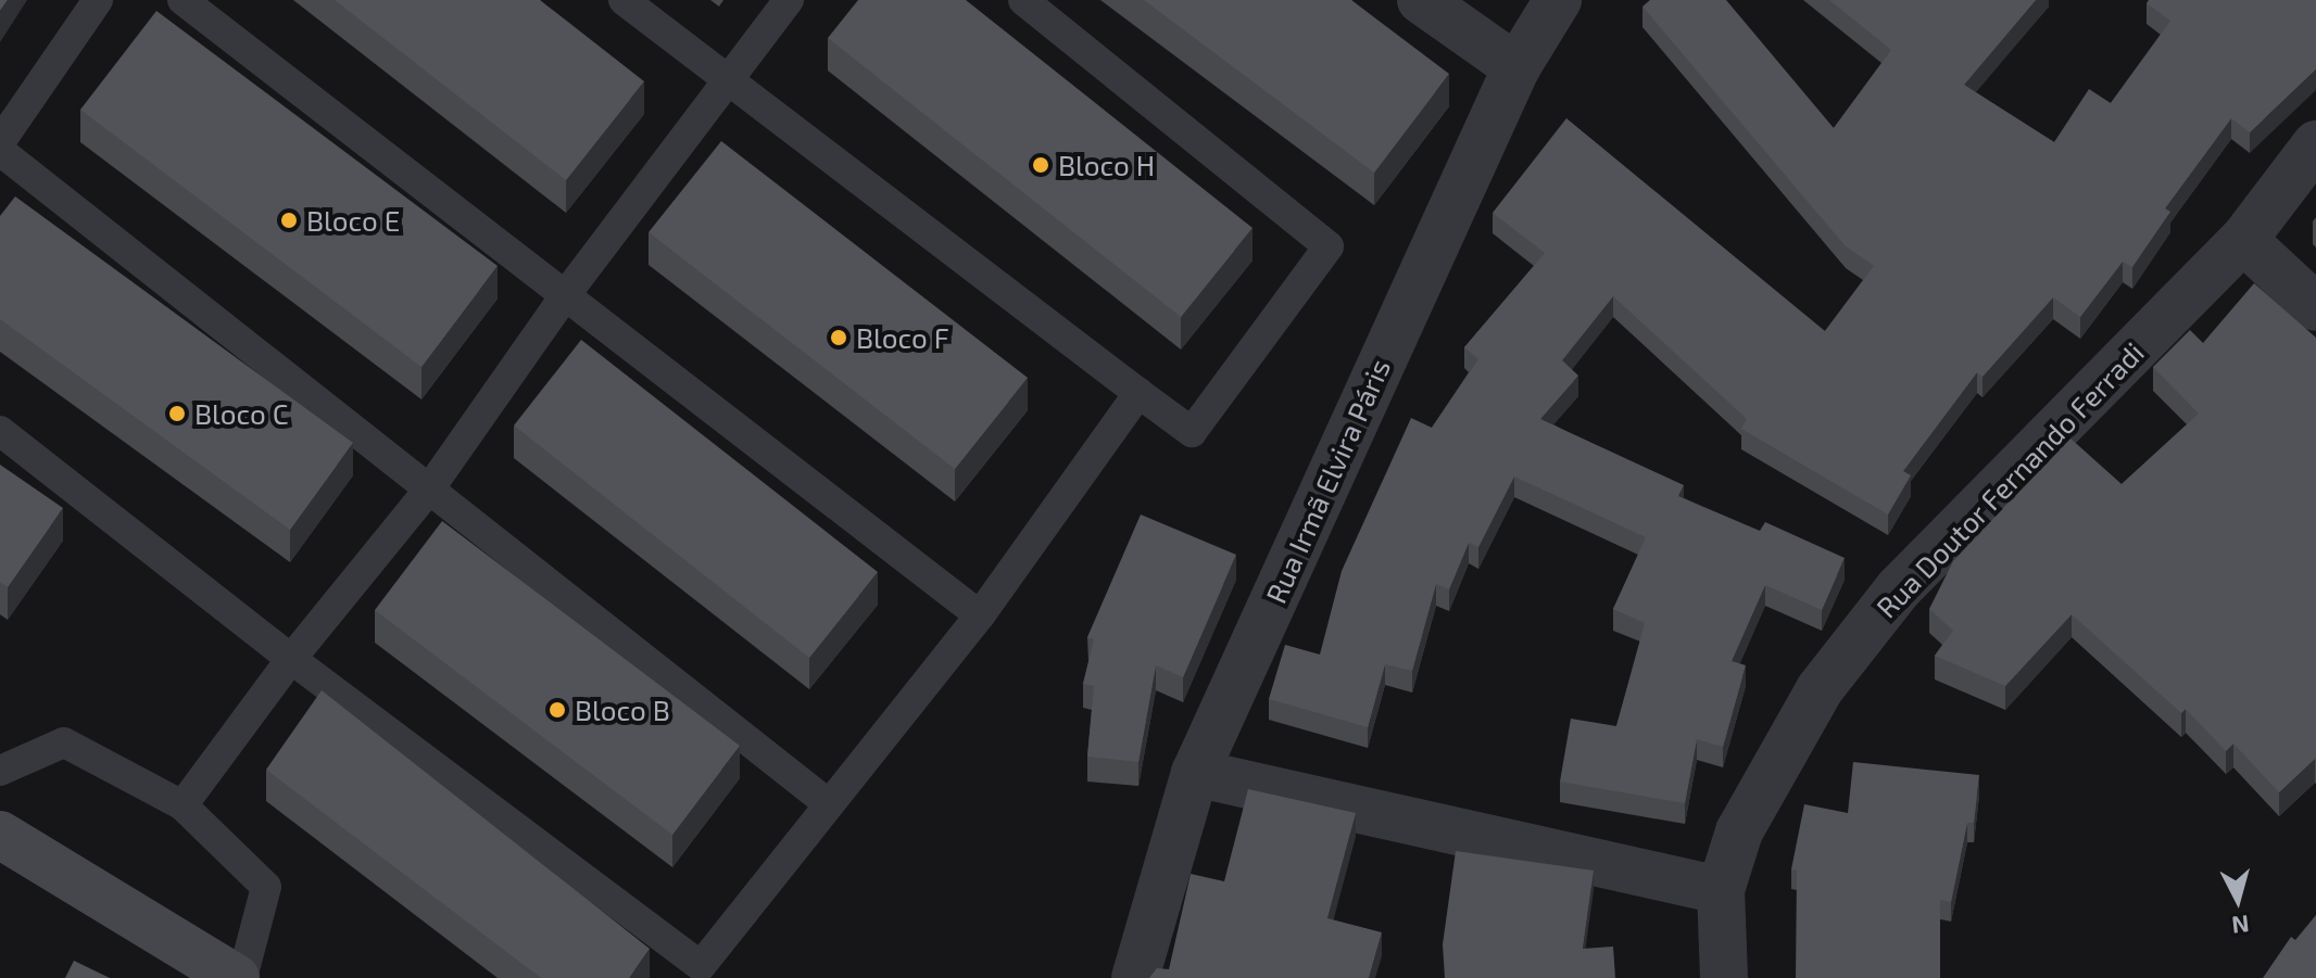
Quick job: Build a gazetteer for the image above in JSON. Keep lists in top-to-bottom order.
{
  "streets": {
    "street": ["Rua Doutor Fernando Ferradi", "Rua Irmã Elvira Páris"]
  },
  "places": [
    "Bloco H",
    "Bloco E",
    "Bloco F",
    "Bloco C",
    "Bloco B"
  ],
  "north": "bottom"
}
